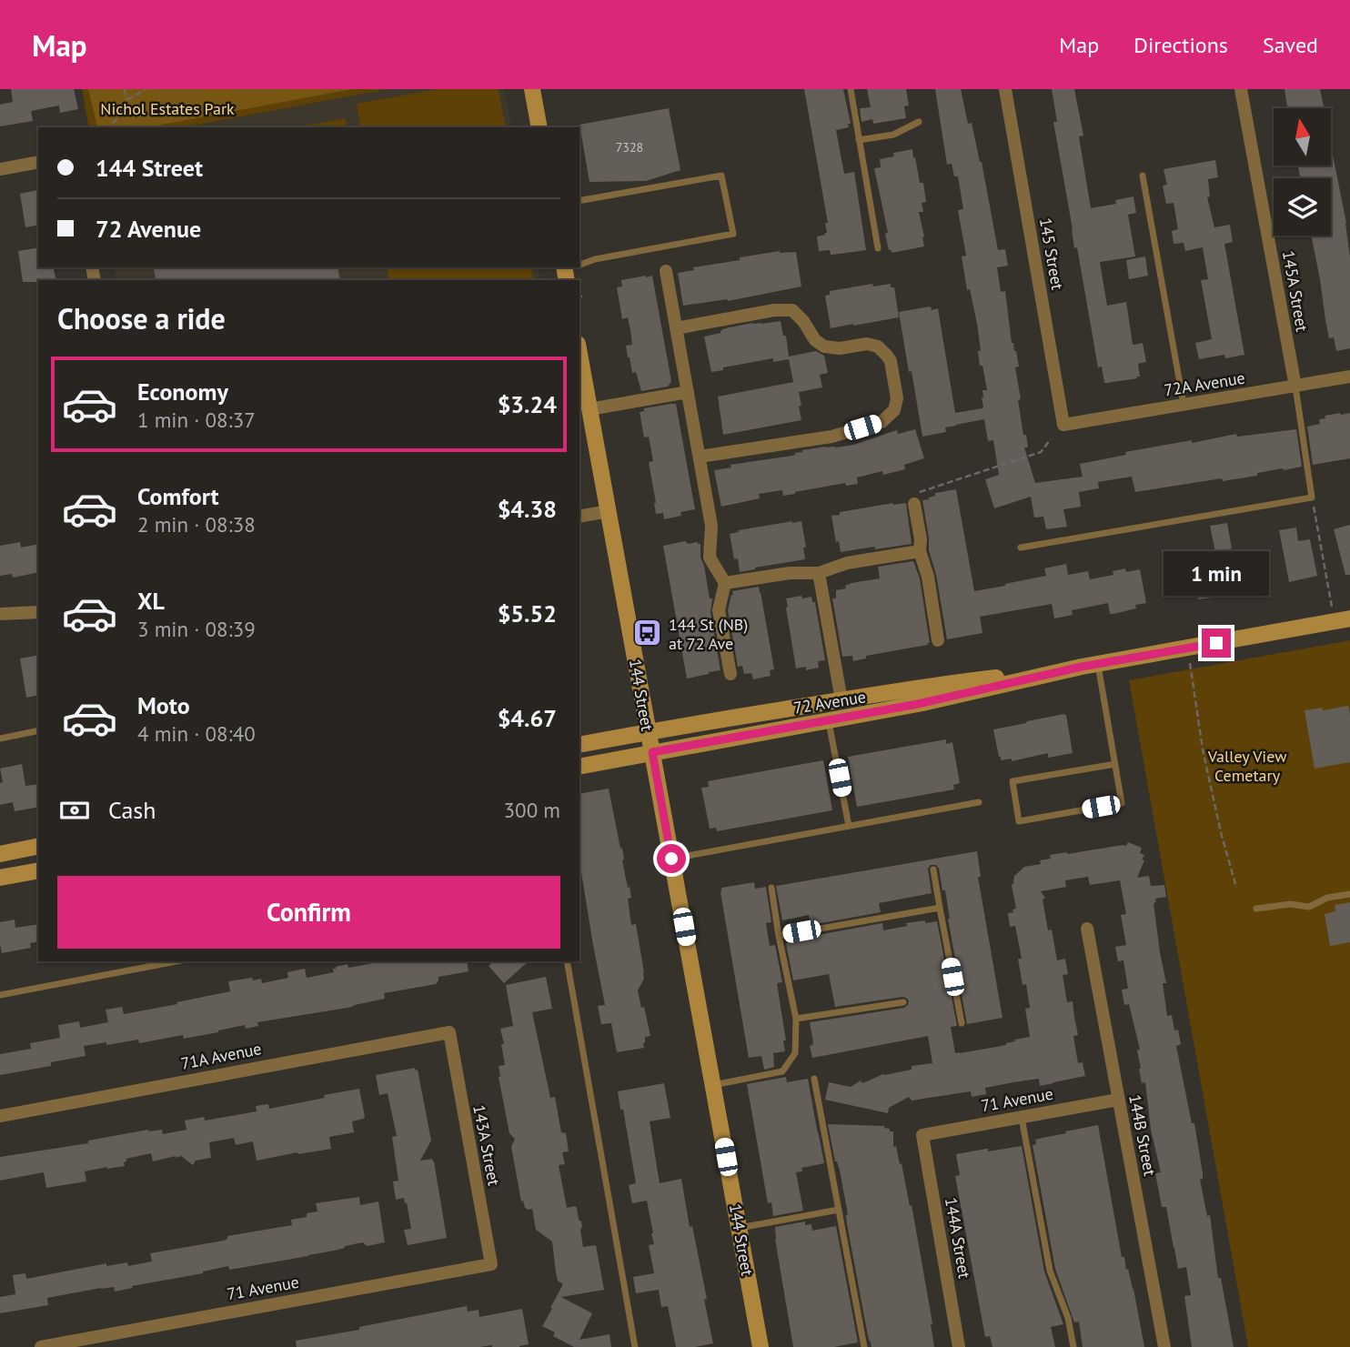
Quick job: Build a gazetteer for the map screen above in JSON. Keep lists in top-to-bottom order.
{
  "streets": {
    "main road": ["144 Street", "72 Avenue"],
    "street": [
      "145 Street",
      "145A Street",
      "72A Avenue",
      "71A Avenue",
      "71 Avenue",
      "144B Street",
      "143A Street",
      "144A Street"
    ]
  },
  "crossings": [
    ["145 Street", "72A Avenue"],
    ["145A Street", "72A Avenue"],
    ["144 Street", "72 Avenue"],
    ["71A Avenue", "143A Street"],
    ["71 Avenue", "144B Street"],
    ["71 Avenue", "143A Street"],
    ["71 Avenue", "144A Street"]
  ],
  "parks": ["Nichol Estates Park", "Valley View Cemetary"],
  "places": {
    "bus stop": ["144 St (NB) at 72 Ave"]
  },
  "house_numbers": ["7328"],
  "north": "top",
  "page": {
    "header": "Map",
    "nav": ["Map", "Directions", "Saved"],
    "banner": ["144 Street", "72 Avenue"],
    "heading": "Choose a ride",
    "list": [
      {
        "name": "Economy",
        "note": "1 min · 08:37",
        "value": "$3.24"
      },
      {
        "name": "Comfort",
        "note": "2 min · 08:38",
        "value": "$4.38"
      },
      {
        "name": "XL",
        "note": "3 min · 08:39",
        "value": "$5.52"
      },
      {
        "name": "Moto",
        "note": "4 min · 08:40",
        "value": "$4.67"
      }
    ],
    "bubble": "1 min",
    "pay": ["Cash", "300 m"],
    "buttons": "Confirm"
  }
}
